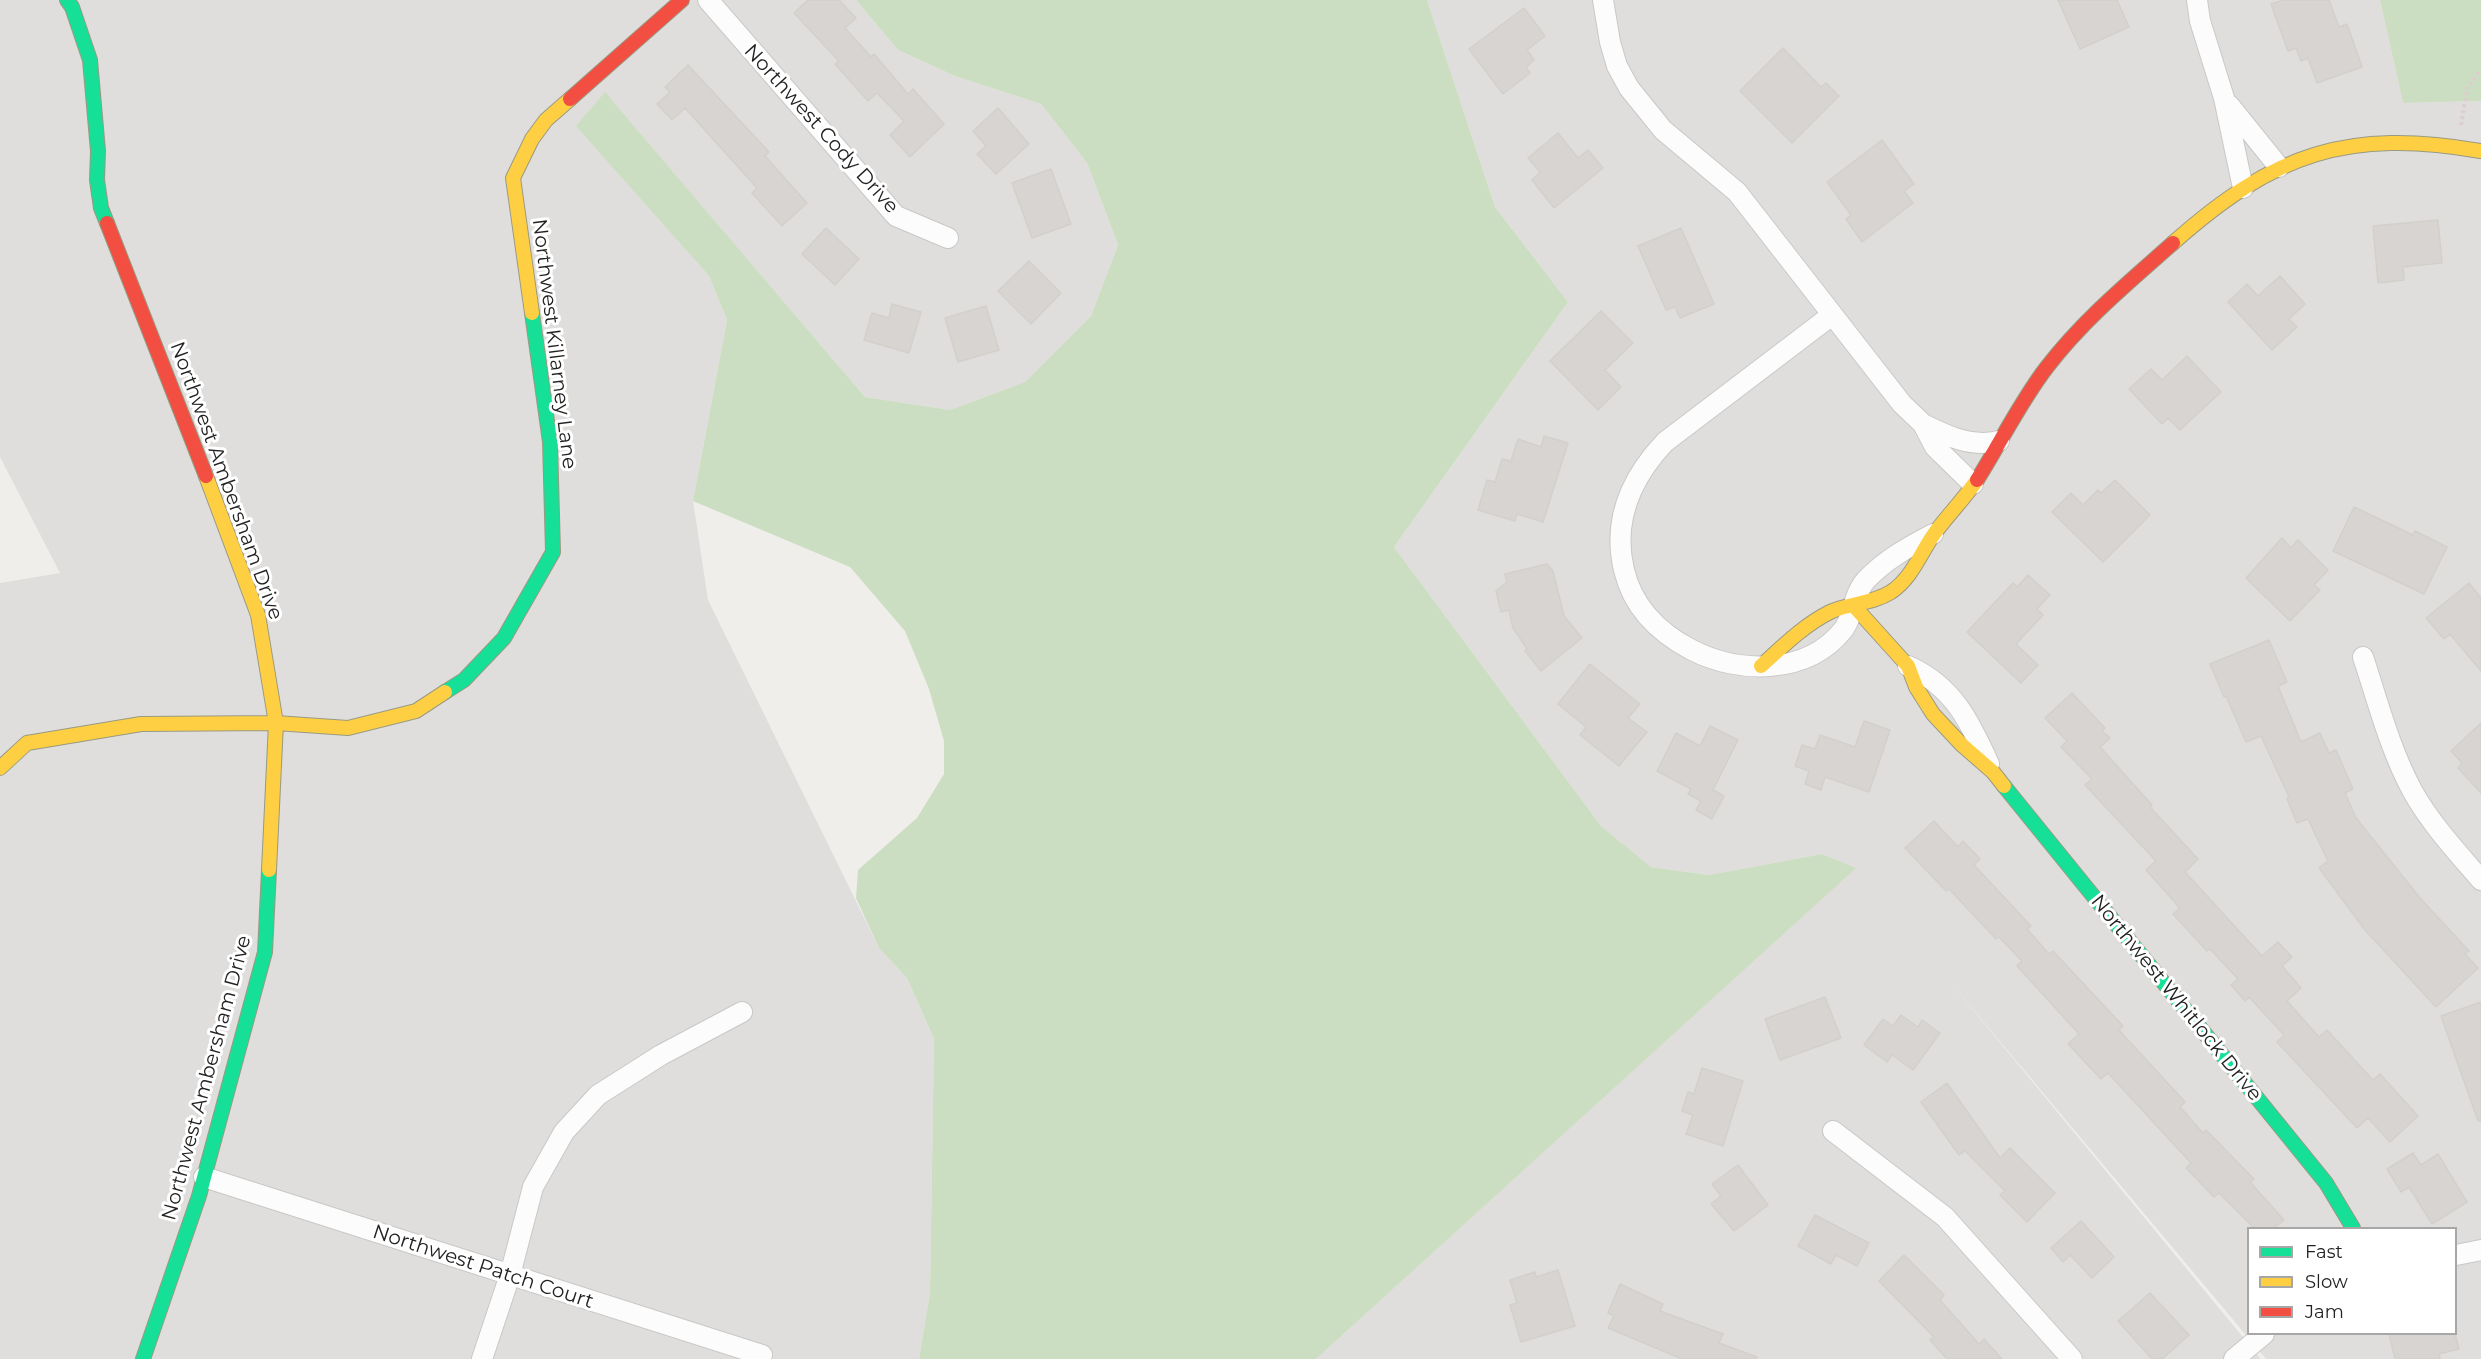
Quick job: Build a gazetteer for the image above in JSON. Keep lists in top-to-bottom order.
{
  "streets": {
    "street": [
      "Northwest Cody Drive",
      "Northwest Killarney Lane",
      "Northwest Ambersham Drive",
      "Northwest Whitlock Drive",
      "Northwest Patch Court"
    ]
  },
  "crossings": [
    ["Northwest Killarney Lane", "Northwest Ambersham Drive"],
    ["Northwest Ambersham Drive", "Northwest Patch Court"]
  ],
  "legend": ["Fast", "Slow", "Jam"]
}
